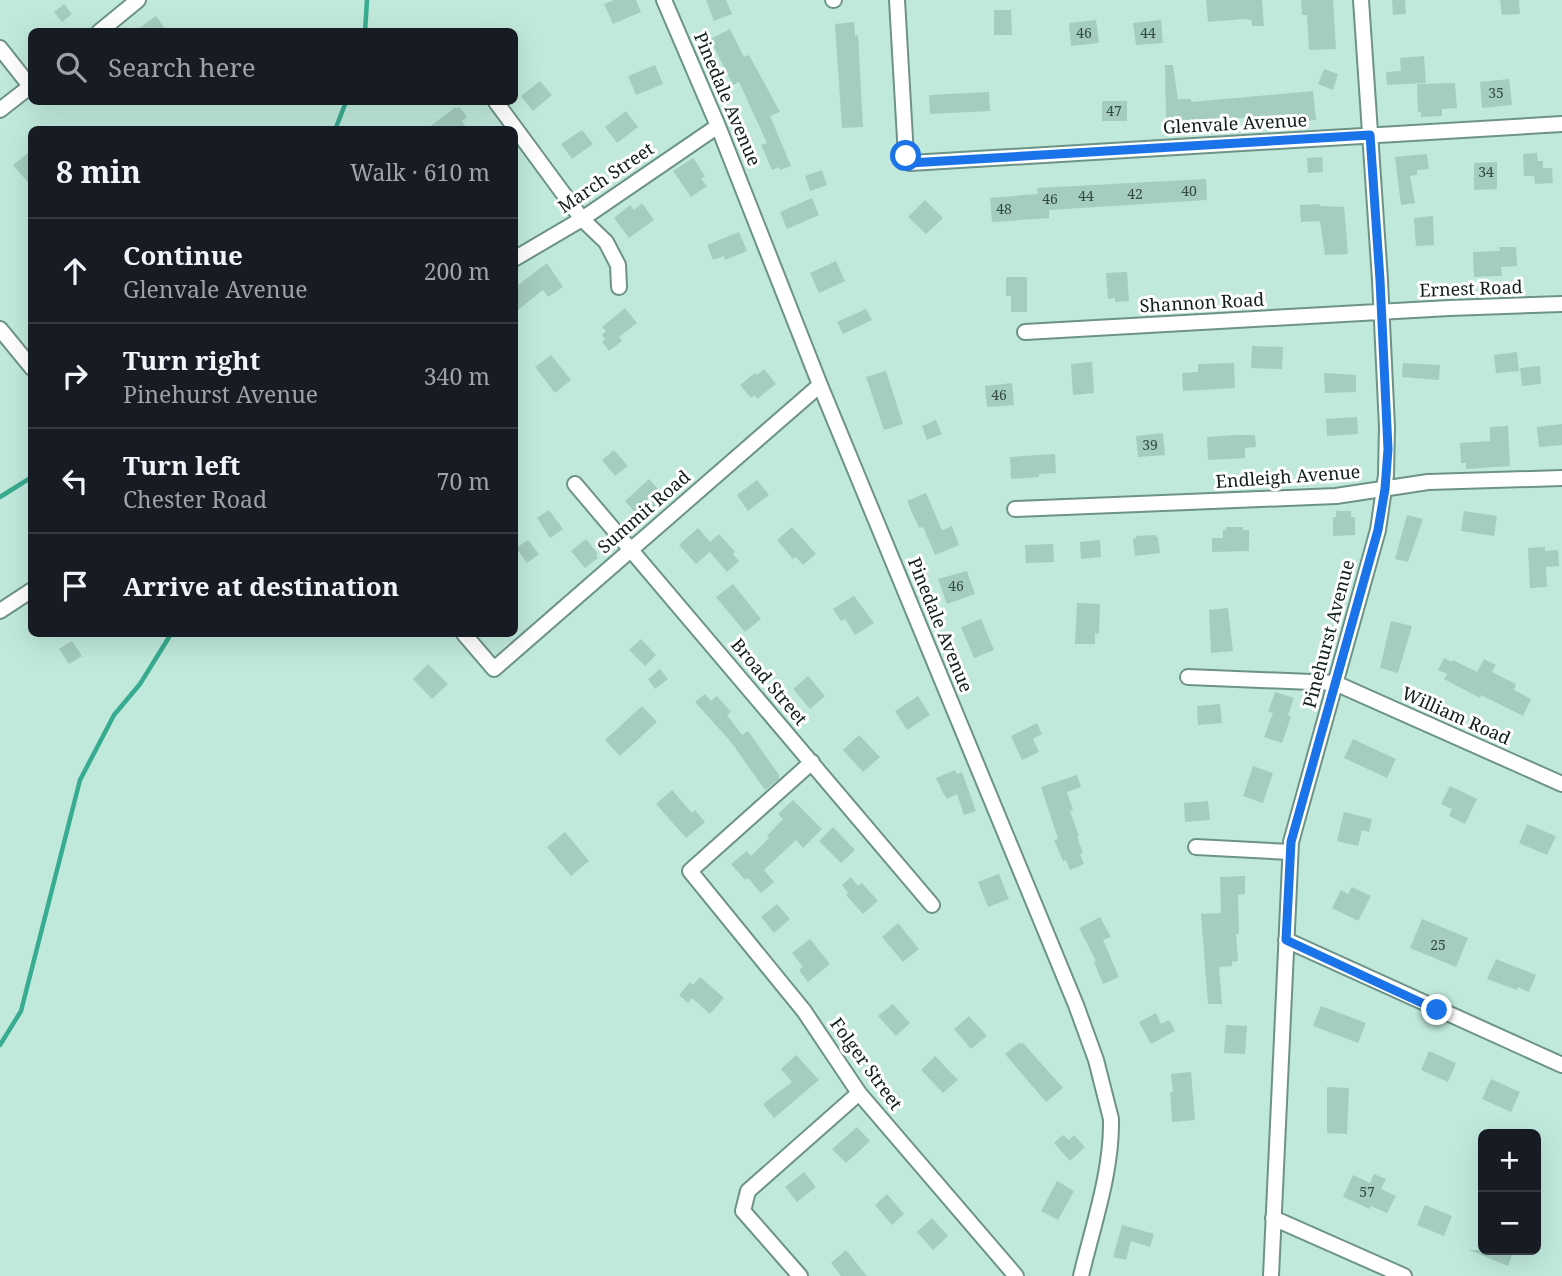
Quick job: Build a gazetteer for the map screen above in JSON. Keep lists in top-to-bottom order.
{
  "streets": {
    "street": [
      "Pinedale Avenue",
      "Glenvale Avenue",
      "March Street",
      "Ernest Road",
      "Shannon Road",
      "Endleigh Avenue",
      "Summit Road",
      "Pinehurst Avenue",
      "Broad Street",
      "William Road",
      "Folger Street"
    ]
  },
  "crossings": [
    ["Pinedale Avenue", "March Street"],
    ["Pinedale Avenue", "Summit Road"],
    ["Glenvale Avenue", "Pinehurst Avenue"],
    ["Ernest Road", "Shannon Road"],
    ["Ernest Road", "Pinehurst Avenue"],
    ["Shannon Road", "Pinehurst Avenue"],
    ["Endleigh Avenue", "Pinehurst Avenue"],
    ["Summit Road", "Broad Street"],
    ["Pinehurst Avenue", "William Road"],
    ["Broad Street", "Folger Street"]
  ],
  "house_numbers": [
    "46",
    "44",
    "35",
    "47",
    "34",
    "40",
    "42",
    "44",
    "46",
    "48",
    "46",
    "39",
    "46",
    "25",
    "57"
  ],
  "page": {
    "search": "Search here",
    "heading": ["8 min", "Walk · 610 m"],
    "list": [
      ["Continue", "Glenvale Avenue", "200 m"],
      ["Turn right", "Pinehurst Avenue", "340 m"],
      ["Turn left", "Chester Road", "70 m"],
      "Arrive at destination"
    ],
    "map_buttons": ["+", "−"]
  }
}
